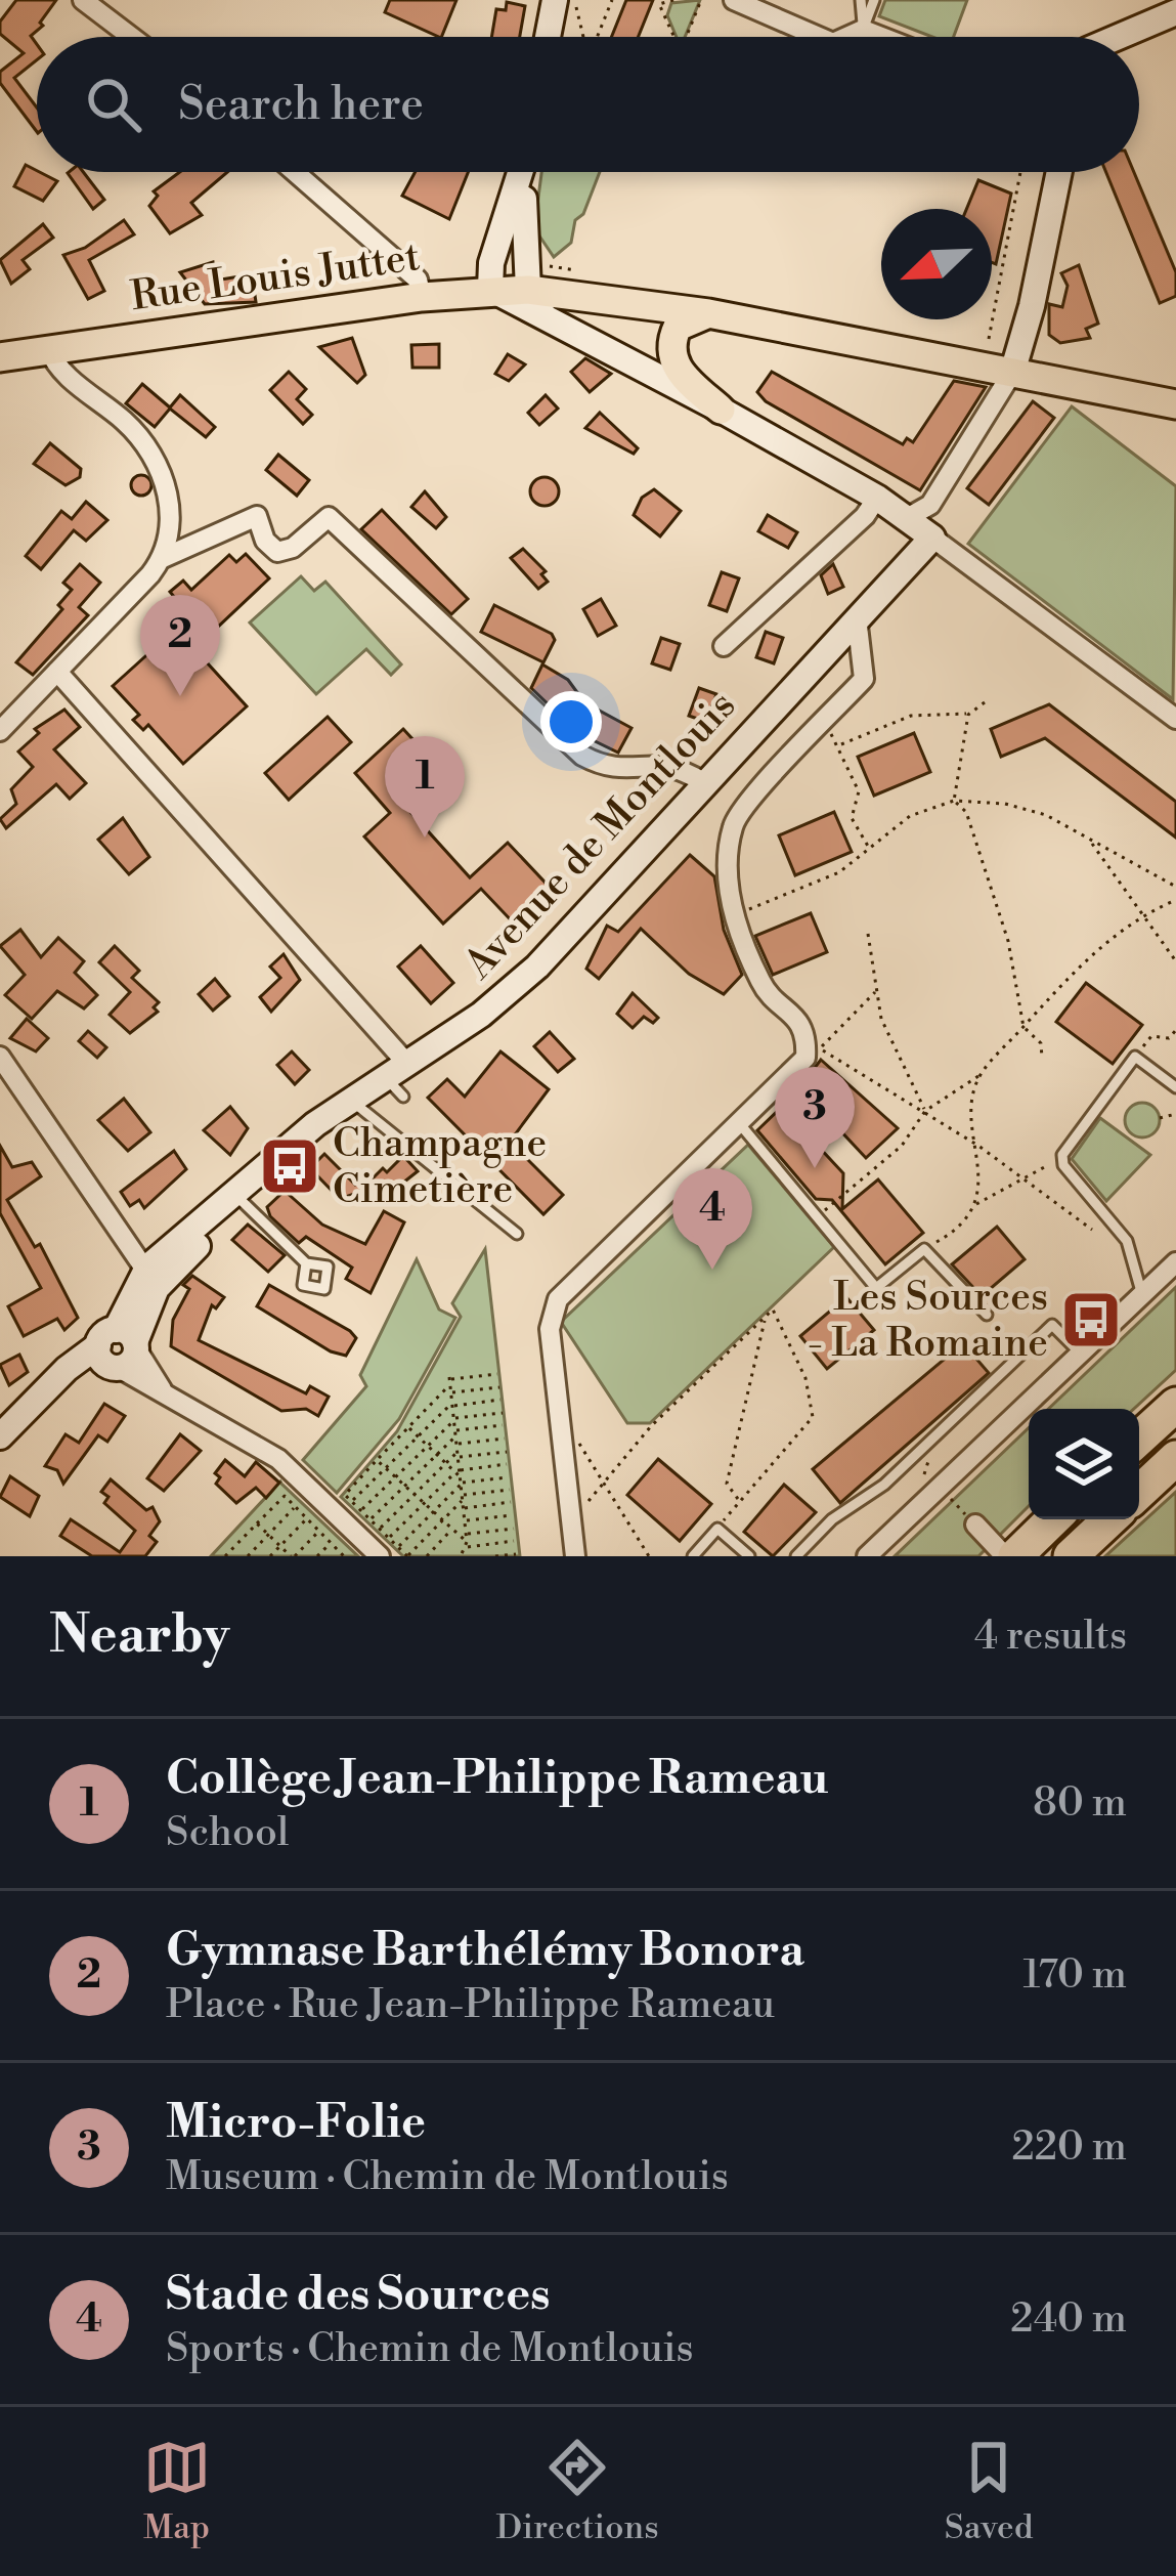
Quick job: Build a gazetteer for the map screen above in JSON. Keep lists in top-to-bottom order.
{
  "streets": {
    "main road": ["Rue Louis Juttet"],
    "street": ["Avenue de Montlouis"]
  },
  "places": {
    "bus stop": ["Champagne Cimetière", "Les Sources - La Romaine"]
  },
  "north": "bottom left",
  "page": {
    "search": "Search here",
    "pins": [
      "2",
      "1",
      "3",
      "4"
    ],
    "heading": ["Nearby", "4 results"],
    "list": [
      {
        "mark": "1",
        "name": "Collège Jean-Philippe Rameau",
        "note": "School",
        "value": "80 m"
      },
      {
        "mark": "2",
        "name": "Gymnase Barthélémy Bonora",
        "note": "Place · Rue Jean-Philippe Rameau",
        "value": "170 m"
      },
      {
        "mark": "3",
        "name": "Micro-Folie",
        "note": "Museum · Chemin de Montlouis",
        "value": "220 m"
      },
      {
        "mark": "4",
        "name": "Stade des Sources",
        "note": "Sports · Chemin de Montlouis",
        "value": "240 m"
      }
    ],
    "nav": ["Map", "Directions", "Saved"]
  }
}
